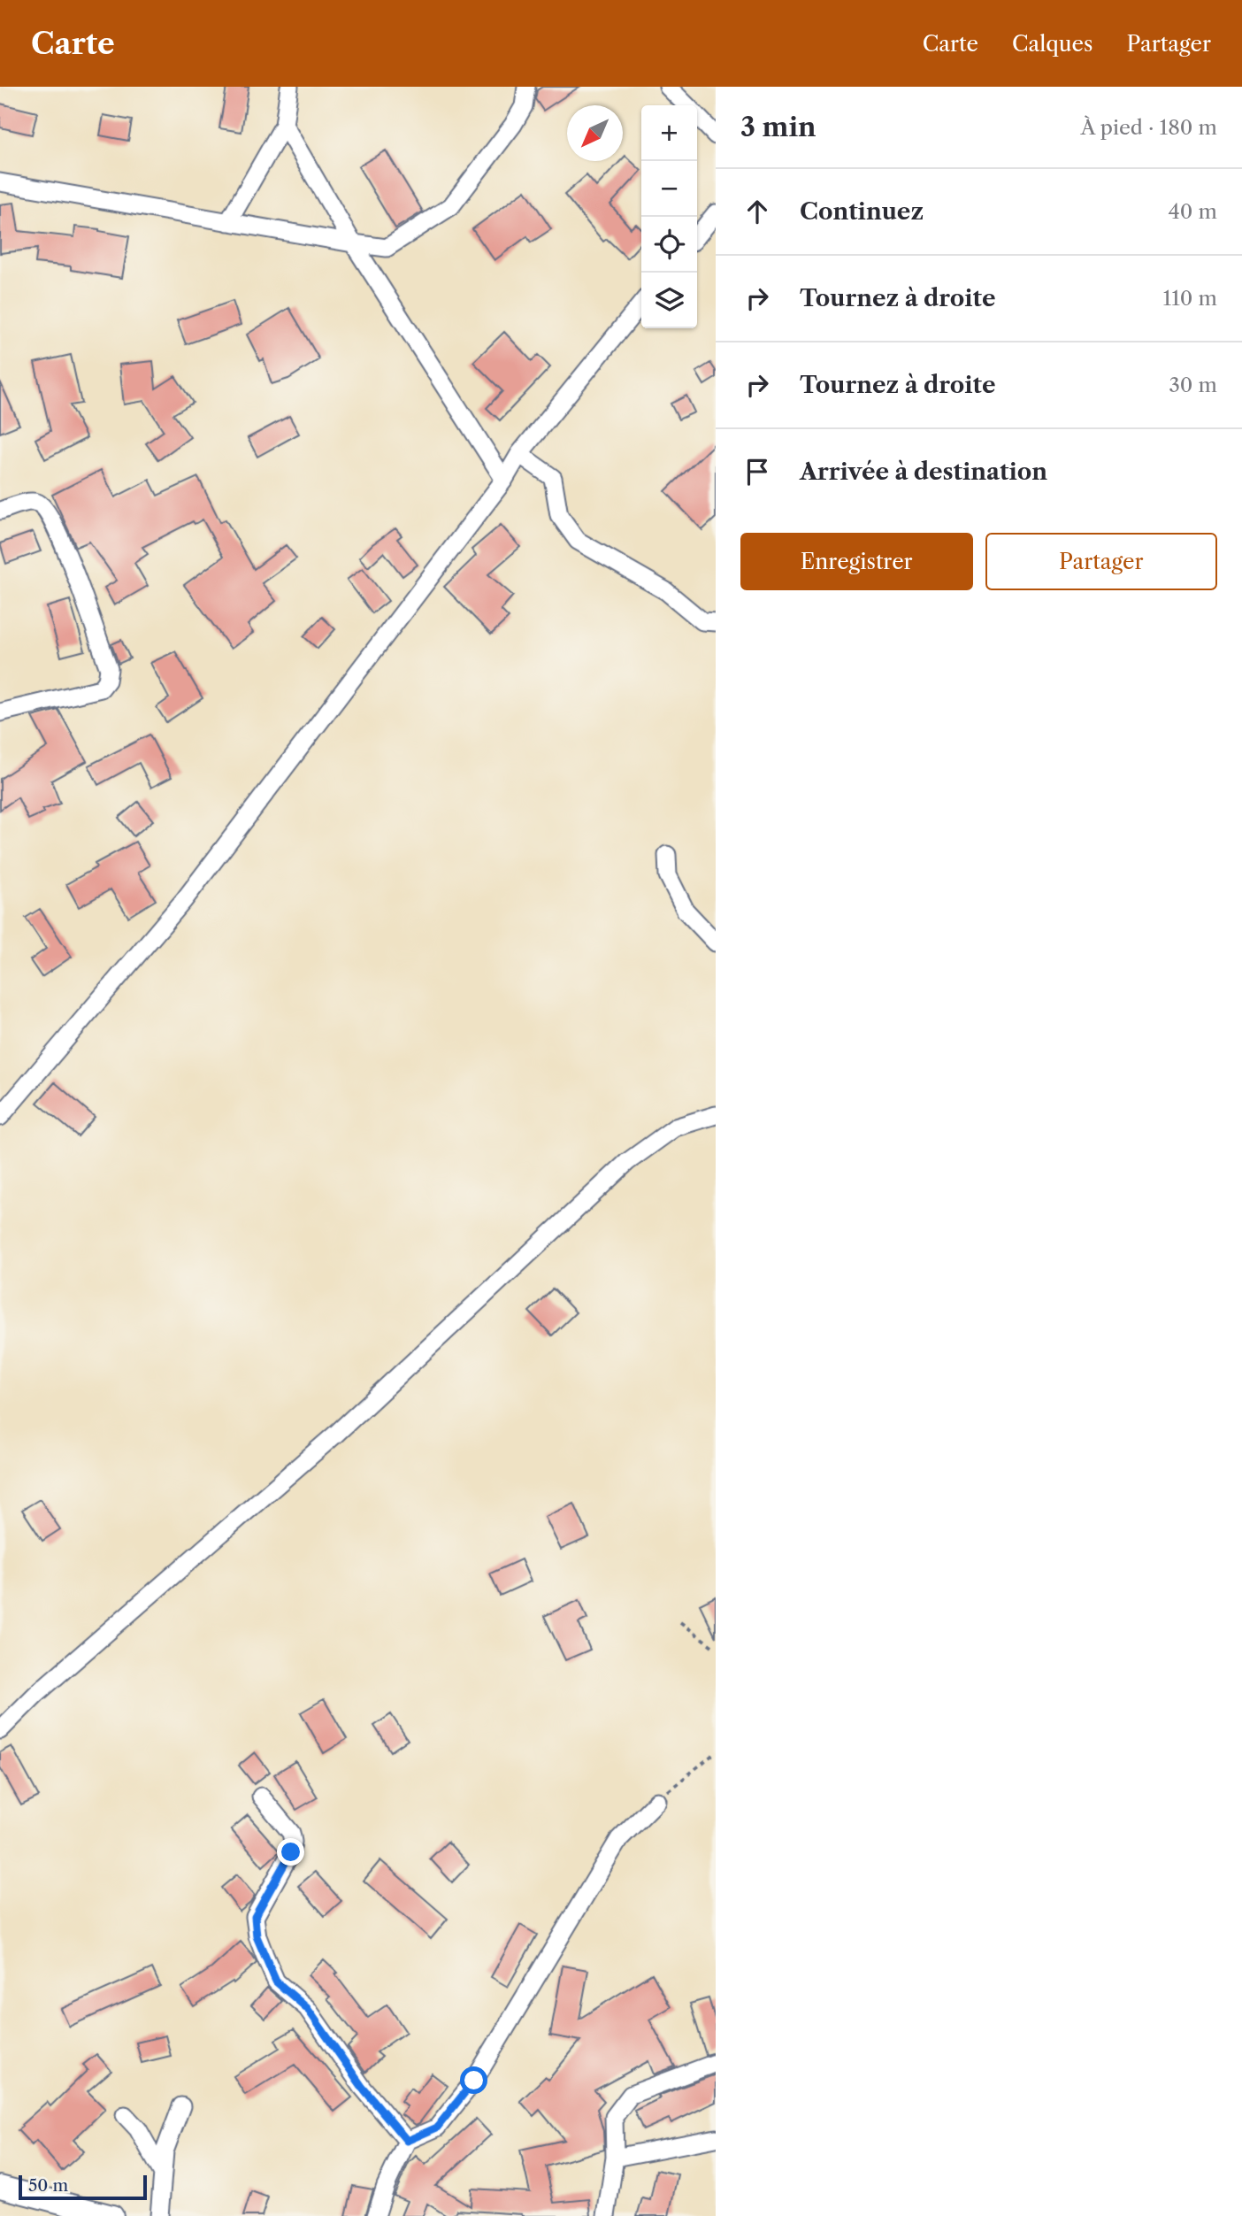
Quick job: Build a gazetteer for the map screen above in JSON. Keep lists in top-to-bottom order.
{
  "scale_bar": "50 m",
  "north": "bottom left",
  "page": {
    "header": "Carte",
    "nav": ["Carte", "Calques", "Partager"],
    "heading": ["3 min", "À pied · 180 m"],
    "map_buttons": ["+", "−"],
    "list": [
      ["Continuez", "40 m"],
      ["Tournez à droite", "110 m"],
      ["Tournez à droite", "30 m"],
      "Arrivée à destination"
    ],
    "buttons": ["Enregistrer", "Partager"],
    "scale": "50 m"
  }
}
